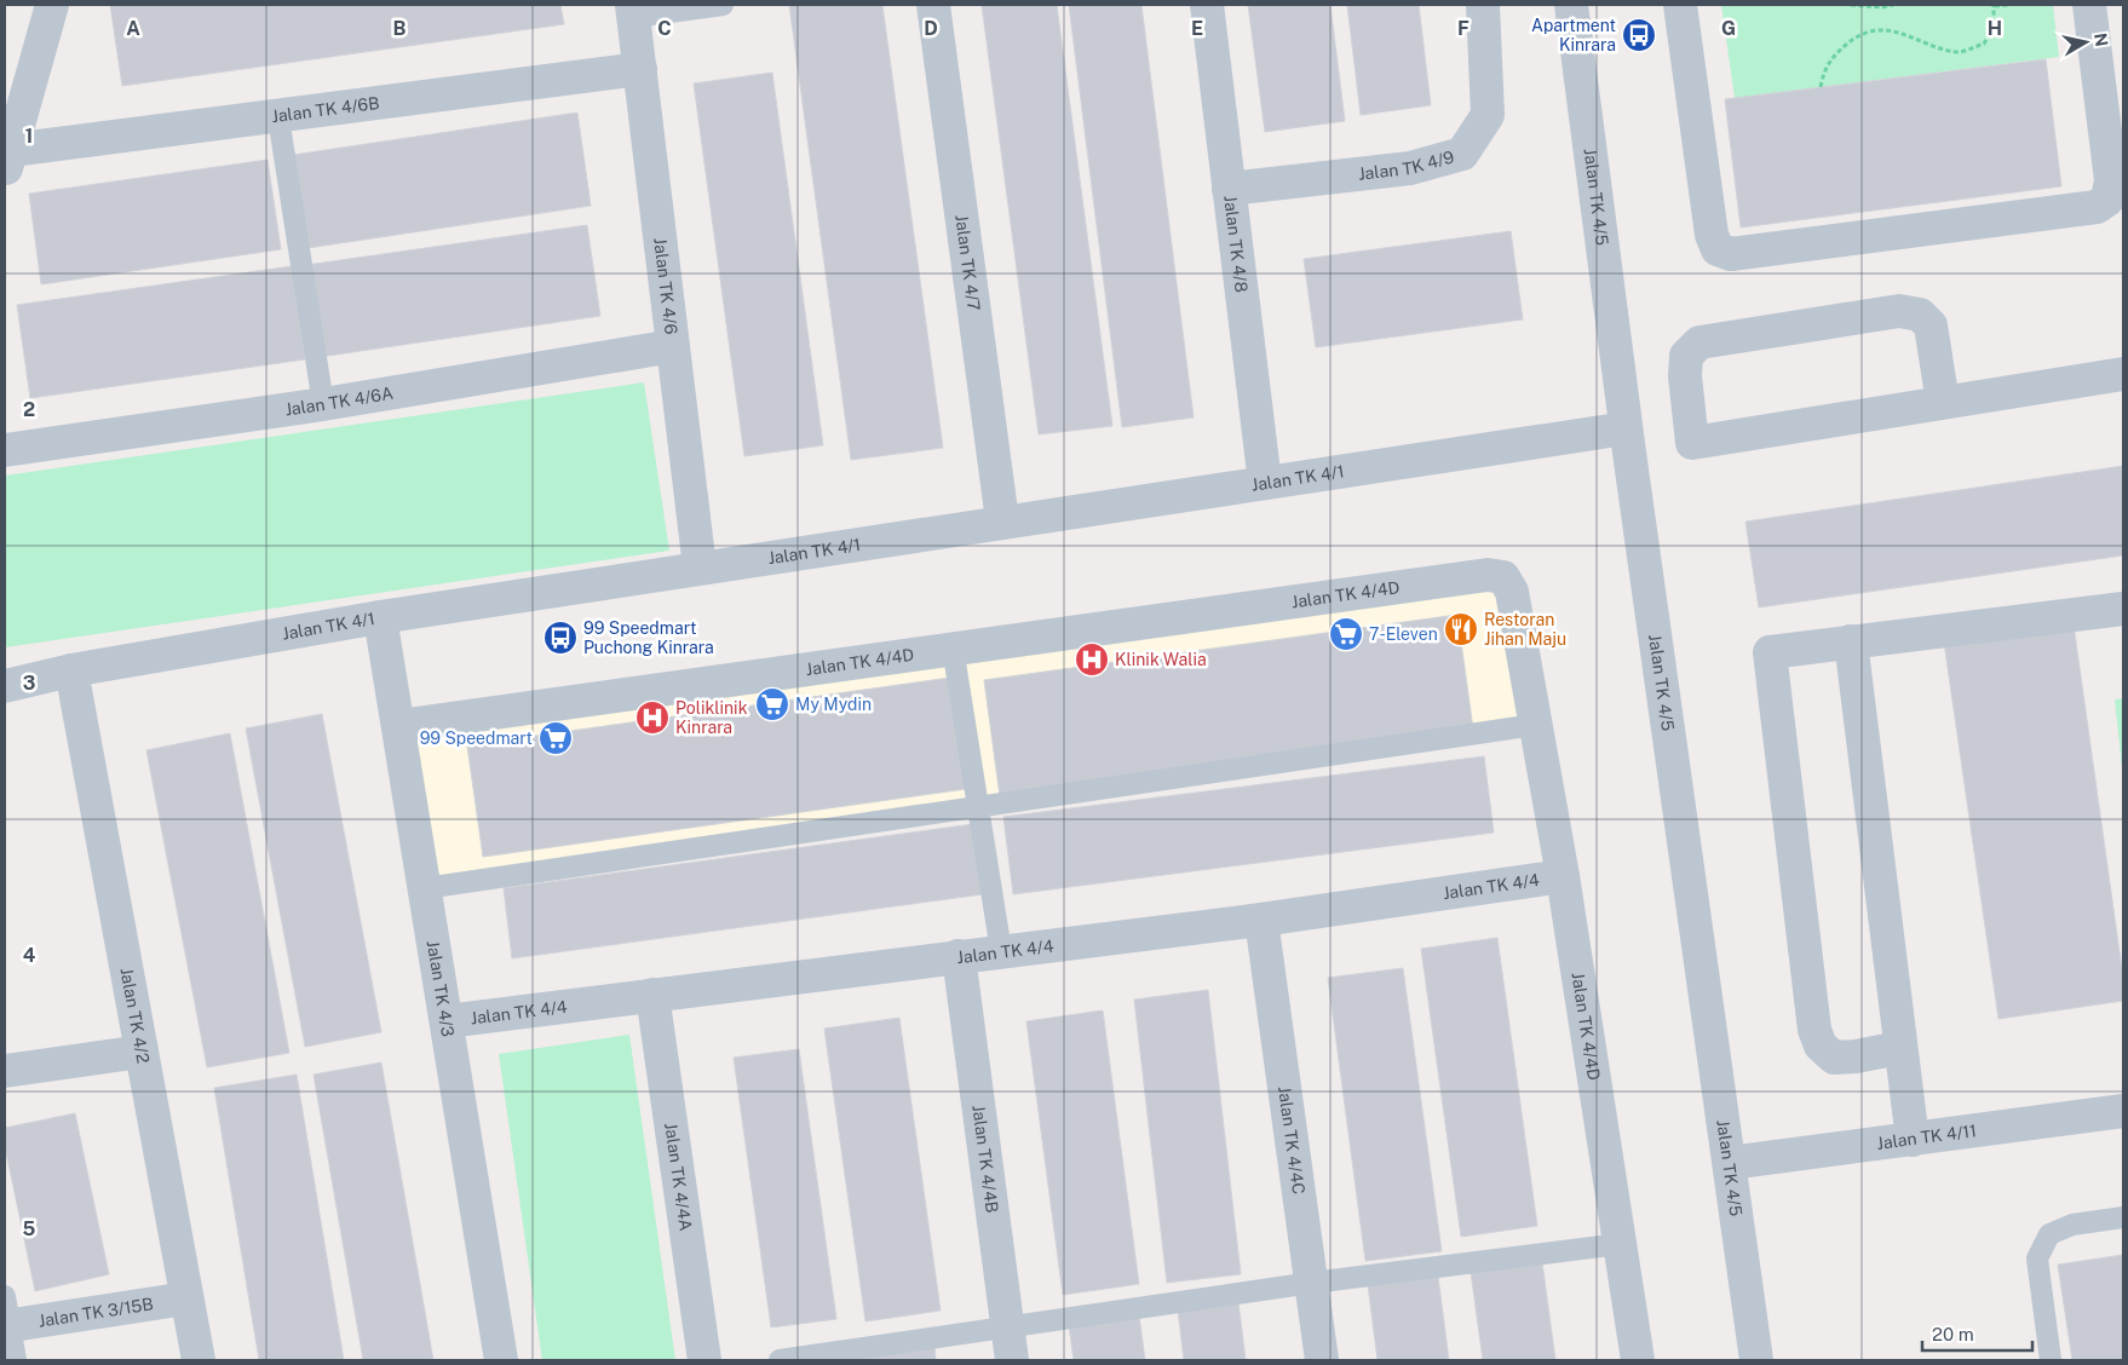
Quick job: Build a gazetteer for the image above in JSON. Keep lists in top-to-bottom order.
{
  "streets": {
    "street": [
      "Jalan TK 4/6B",
      "Jalan TK 4/9",
      "Jalan TK 4/5",
      "Jalan TK 4/8",
      "Jalan TK 4/7",
      "Jalan TK 4/6",
      "Jalan TK 4/6A",
      "Jalan TK 4/1",
      "Jalan TK 4/4D",
      "Jalan TK 4/4",
      "Jalan TK 4/3",
      "Jalan TK 4/2",
      "Jalan TK 4/11",
      "Jalan TK 4/4C",
      "Jalan TK 4/4B",
      "Jalan TK 4/4A",
      "Jalan TK 3/15B"
    ]
  },
  "crossings": [
    ["Jalan TK 4/6B", "Jalan TK 4/6"],
    ["Jalan TK 4/9", "Jalan TK 4/8"],
    ["Jalan TK 4/5", "Jalan TK 4/1"],
    ["Jalan TK 4/5", "Jalan TK 4/11"],
    ["Jalan TK 4/8", "Jalan TK 4/1"],
    ["Jalan TK 4/7", "Jalan TK 4/1"],
    ["Jalan TK 4/6", "Jalan TK 4/6A"],
    ["Jalan TK 4/6", "Jalan TK 4/1"],
    ["Jalan TK 4/1", "Jalan TK 4/3"],
    ["Jalan TK 4/1", "Jalan TK 4/2"],
    ["Jalan TK 4/4D", "Jalan TK 4/4"],
    ["Jalan TK 4/4D", "Jalan TK 4/3"],
    ["Jalan TK 4/4", "Jalan TK 4/3"],
    ["Jalan TK 4/4", "Jalan TK 4/4C"],
    ["Jalan TK 4/4", "Jalan TK 4/4B"],
    ["Jalan TK 4/4", "Jalan TK 4/4A"],
    ["Jalan TK 4/2", "Jalan TK 3/15B"]
  ],
  "places": {
    "bus stop": ["Apartment Kinrara", "99 Speedmart Puchong Kinrara"],
    "restaurant": ["Restoran Jihan Maju"],
    "supermarket": ["7-Eleven", "My Mydin", "99 Speedmart"],
    "hospital": ["Klinik Walia", "Poliklinik Kinrara"]
  },
  "scale_bar": "20 m",
  "north": "right",
  "grid": {
    "columns": [
      "A",
      "B",
      "C",
      "D",
      "E",
      "F",
      "G",
      "H"
    ],
    "rows": [
      "1",
      "2",
      "3",
      "4",
      "5"
    ]
  }
}
